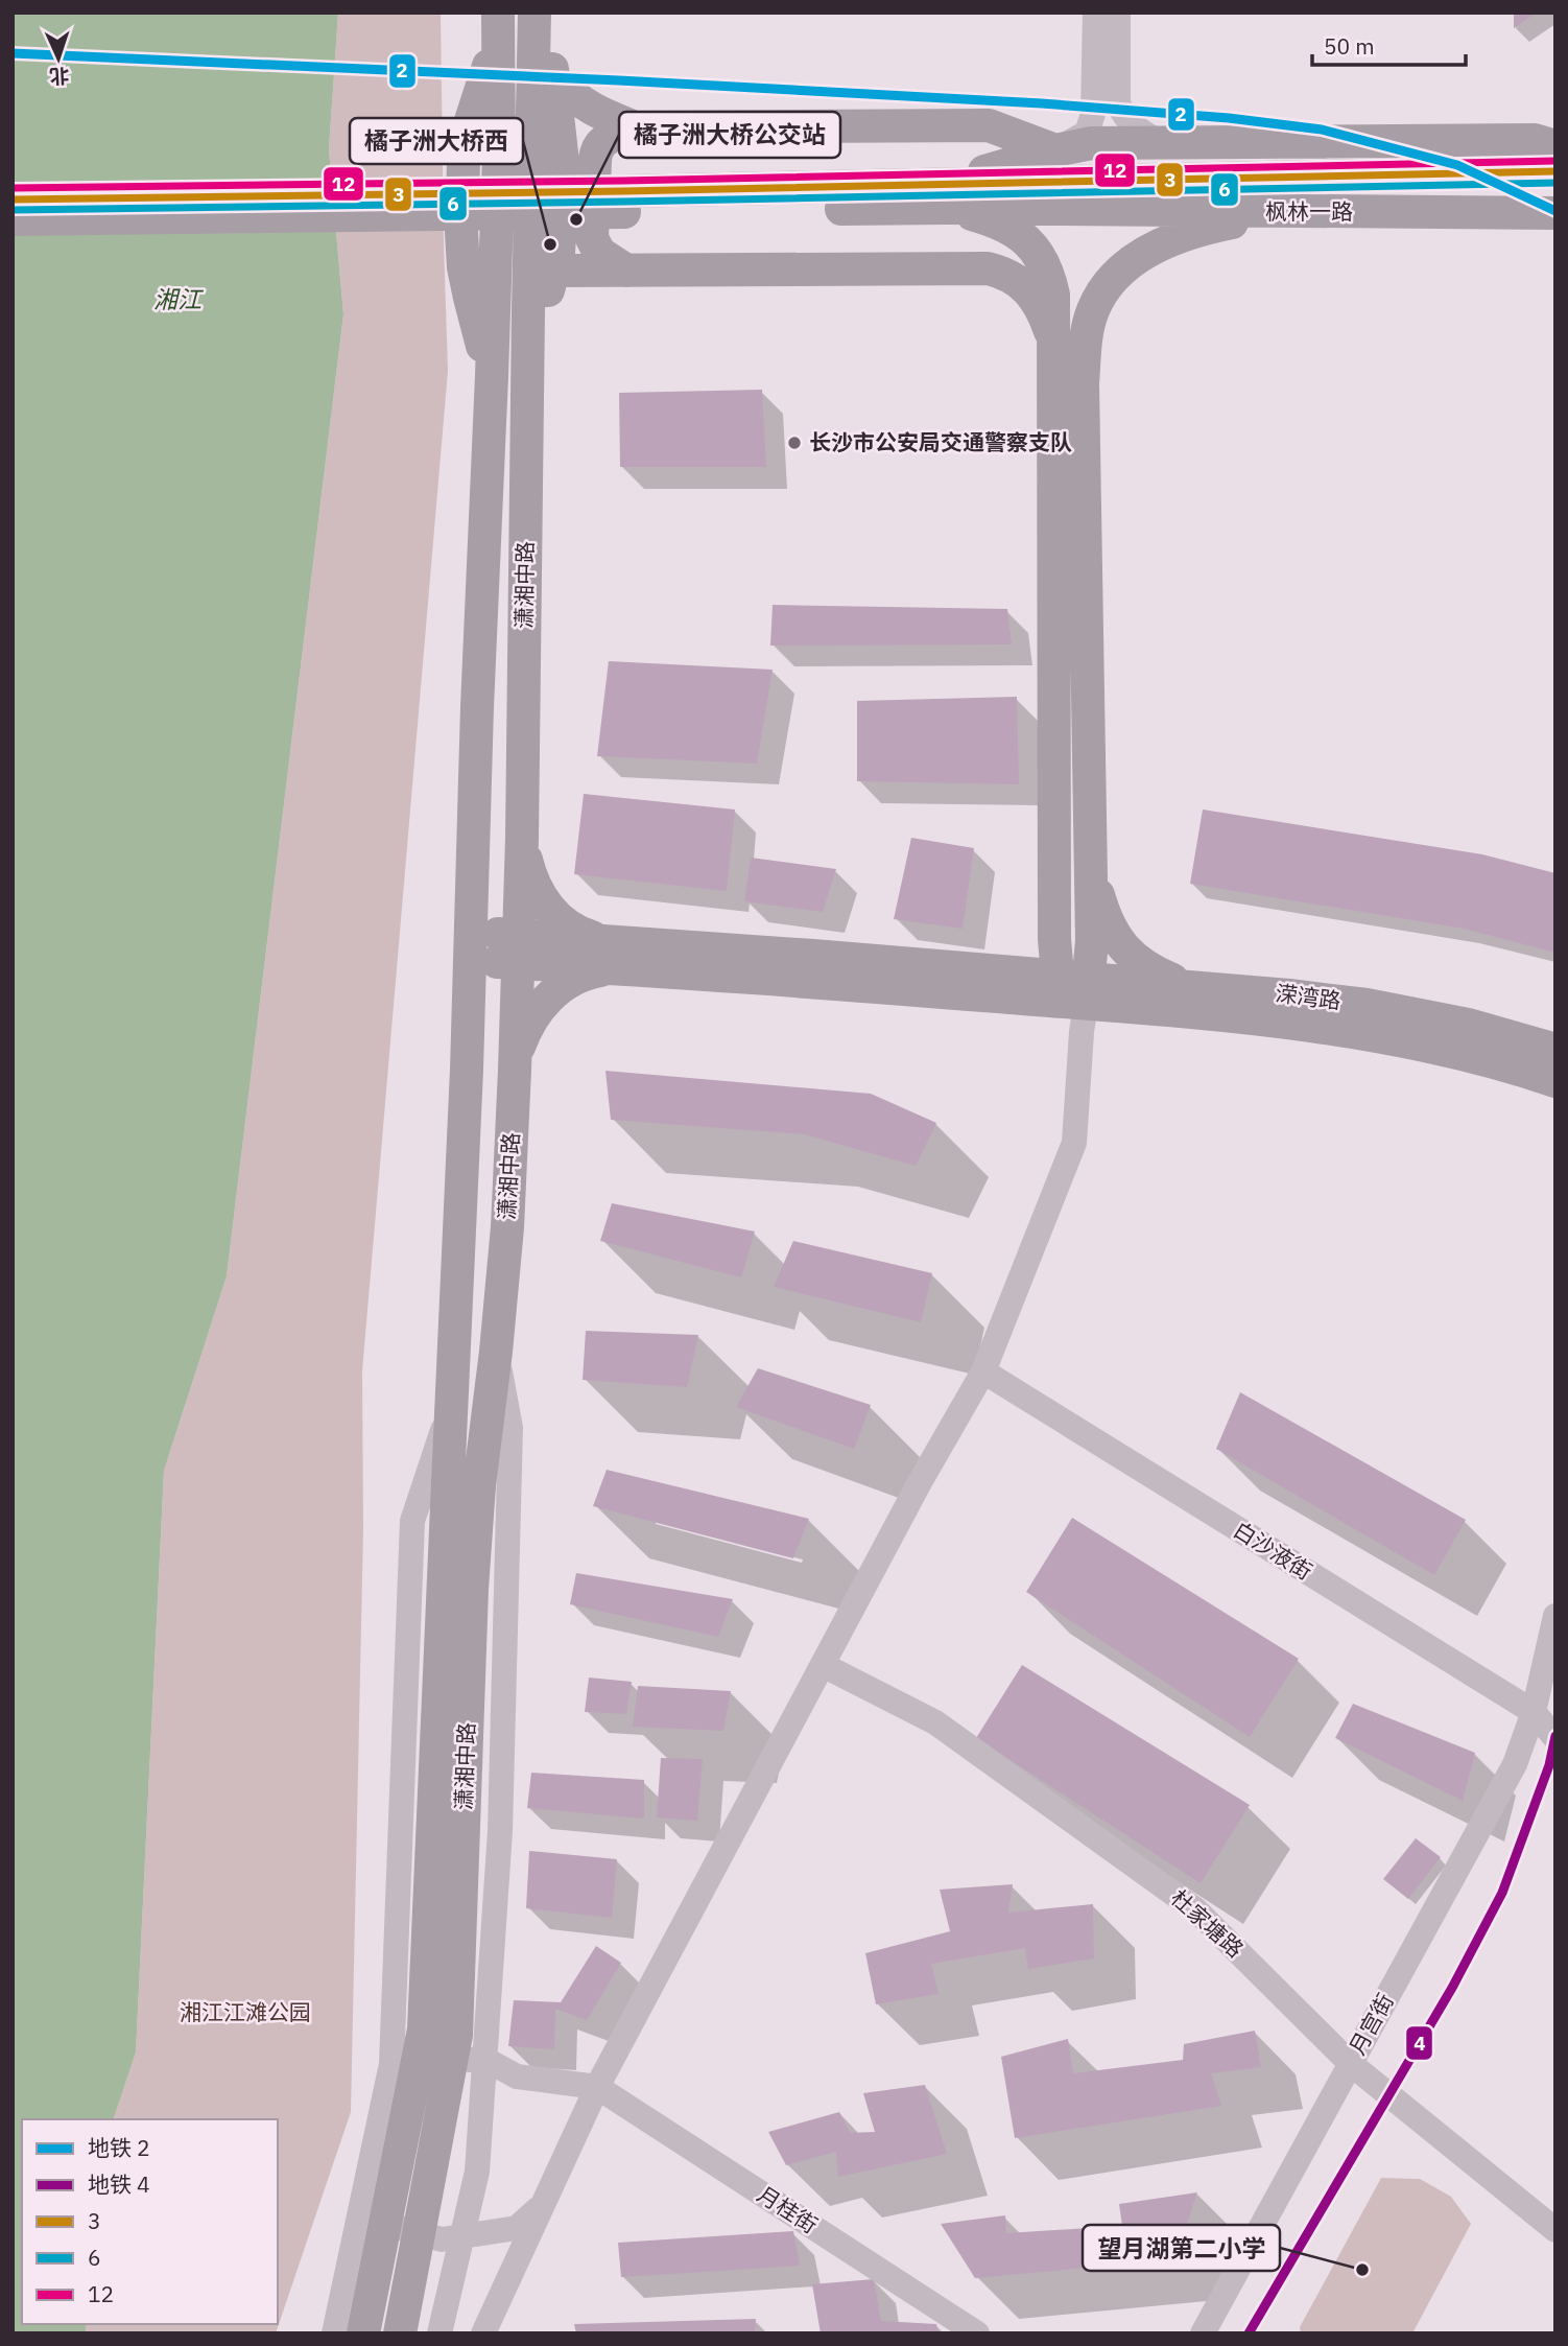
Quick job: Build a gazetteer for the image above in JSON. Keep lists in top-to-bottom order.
{
  "streets": {
    "main road": ["枫林一路", "潇湘中路", "溁湾路"],
    "street": [
      "白沙液街",
      "杜家塘路",
      "月宫街",
      "月桂街"
    ]
  },
  "crossings": [
    ["白沙液街", "月宫街"],
    ["杜家塘路", "月宫街"]
  ],
  "water": ["湘江"],
  "parks": ["湘江江滩公园"],
  "places": [
    "橘子洲大桥公交站",
    "橘子洲大桥西",
    "长沙市公安局交通警察支队",
    "望月湖第二小学"
  ],
  "lines": [
    "metro line 2",
    "transit line 12",
    "transit line 3",
    "transit line 6",
    "metro line 4"
  ],
  "legend": [
    "地铁 2",
    "地铁 4",
    "3",
    "6",
    "12"
  ],
  "scale_bar": "50 m",
  "north": "bottom"
}
